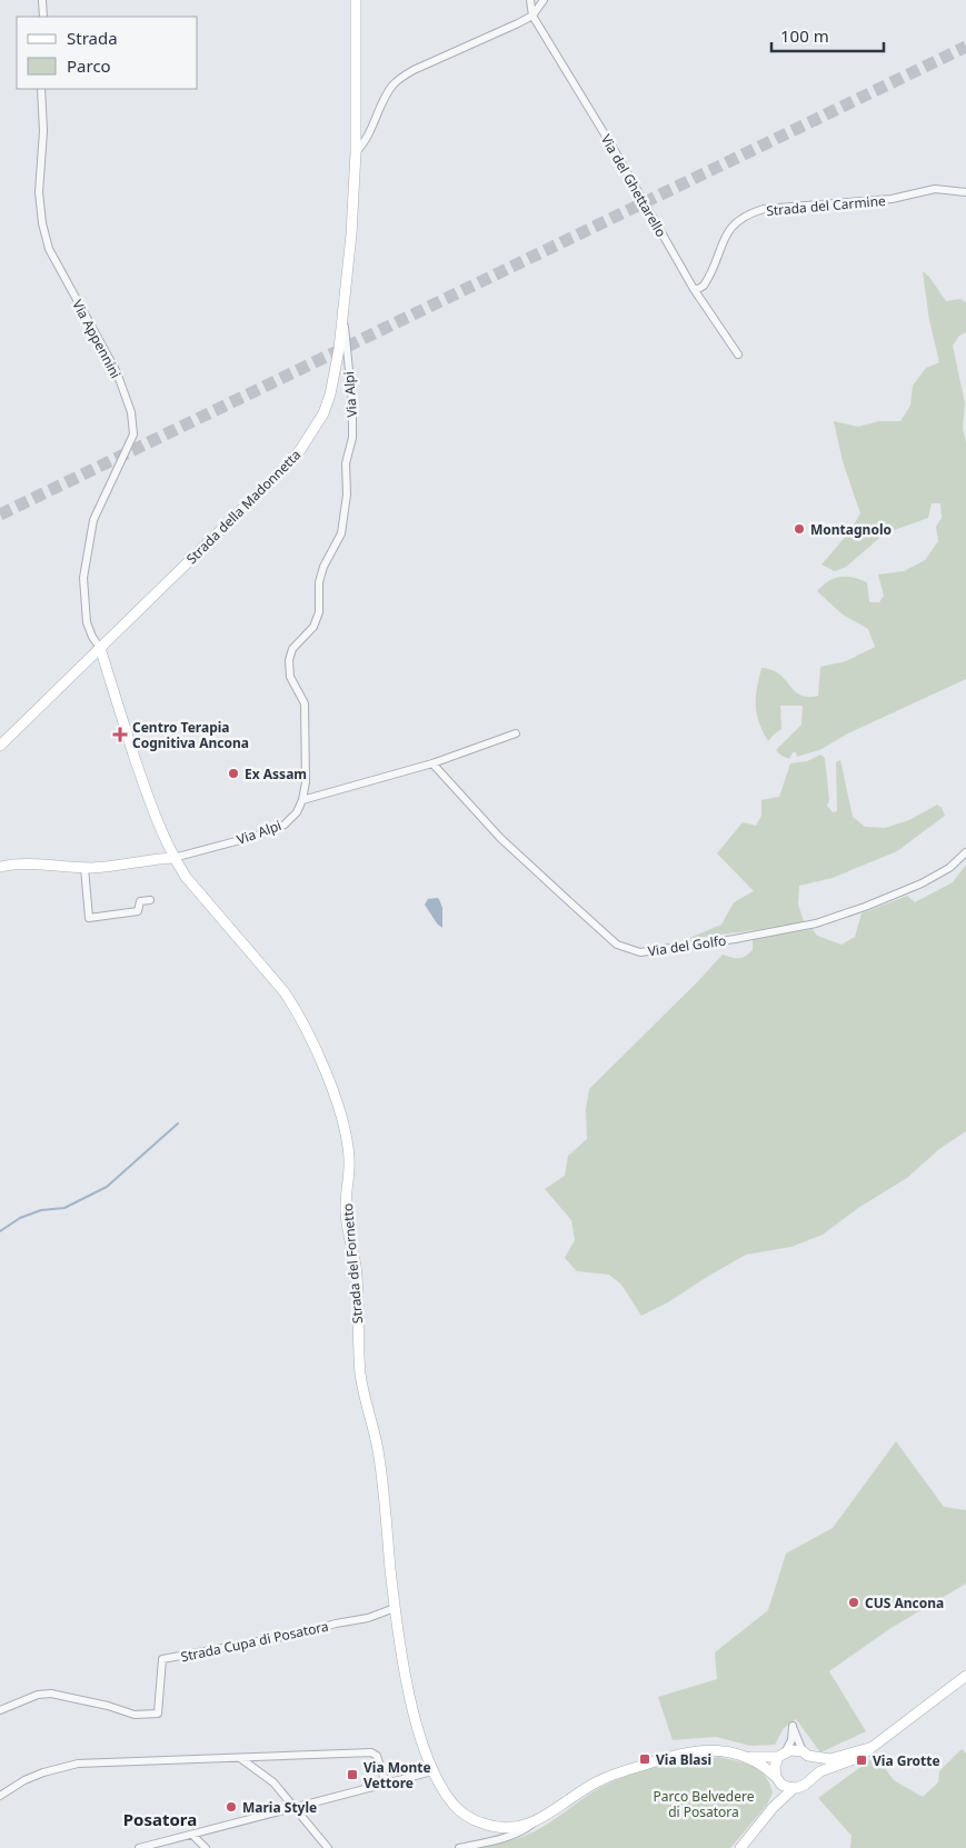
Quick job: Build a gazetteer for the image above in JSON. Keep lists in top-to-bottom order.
{
  "streets": {
    "street": [
      "Via del Ghettarello",
      "Strada del Carmine",
      "Via Appennini",
      "Via Alpi",
      "Strada della Madonnetta",
      "Via del Golfo",
      "Strada del Fornetto",
      "Strada Cupa di Posatora"
    ]
  },
  "crossings": [
    ["Via del Ghettarello", "Strada del Carmine"],
    ["Via Appennini", "Strada della Madonnetta"],
    ["Via Appennini", "Strada del Fornetto"],
    ["Via Alpi", "Strada della Madonnetta"],
    ["Via Alpi", "Strada del Fornetto"],
    ["Strada della Madonnetta", "Strada del Fornetto"],
    ["Strada del Fornetto", "Strada Cupa di Posatora"]
  ],
  "districts": ["Posatora"],
  "parks": ["Parco Belvedere di Posatora"],
  "places": {
    "other": [
      "Montagnolo",
      "Ex Assam",
      "CUS Ancona",
      "Maria Style"
    ],
    "health": ["Centro Terapia Cognitiva Ancona"],
    "transit": ["Via Blasi", "Via Grotte", "Via Monte Vettore"]
  },
  "legend": ["Strada", "Parco"],
  "scale_bar": "100 m"
}
